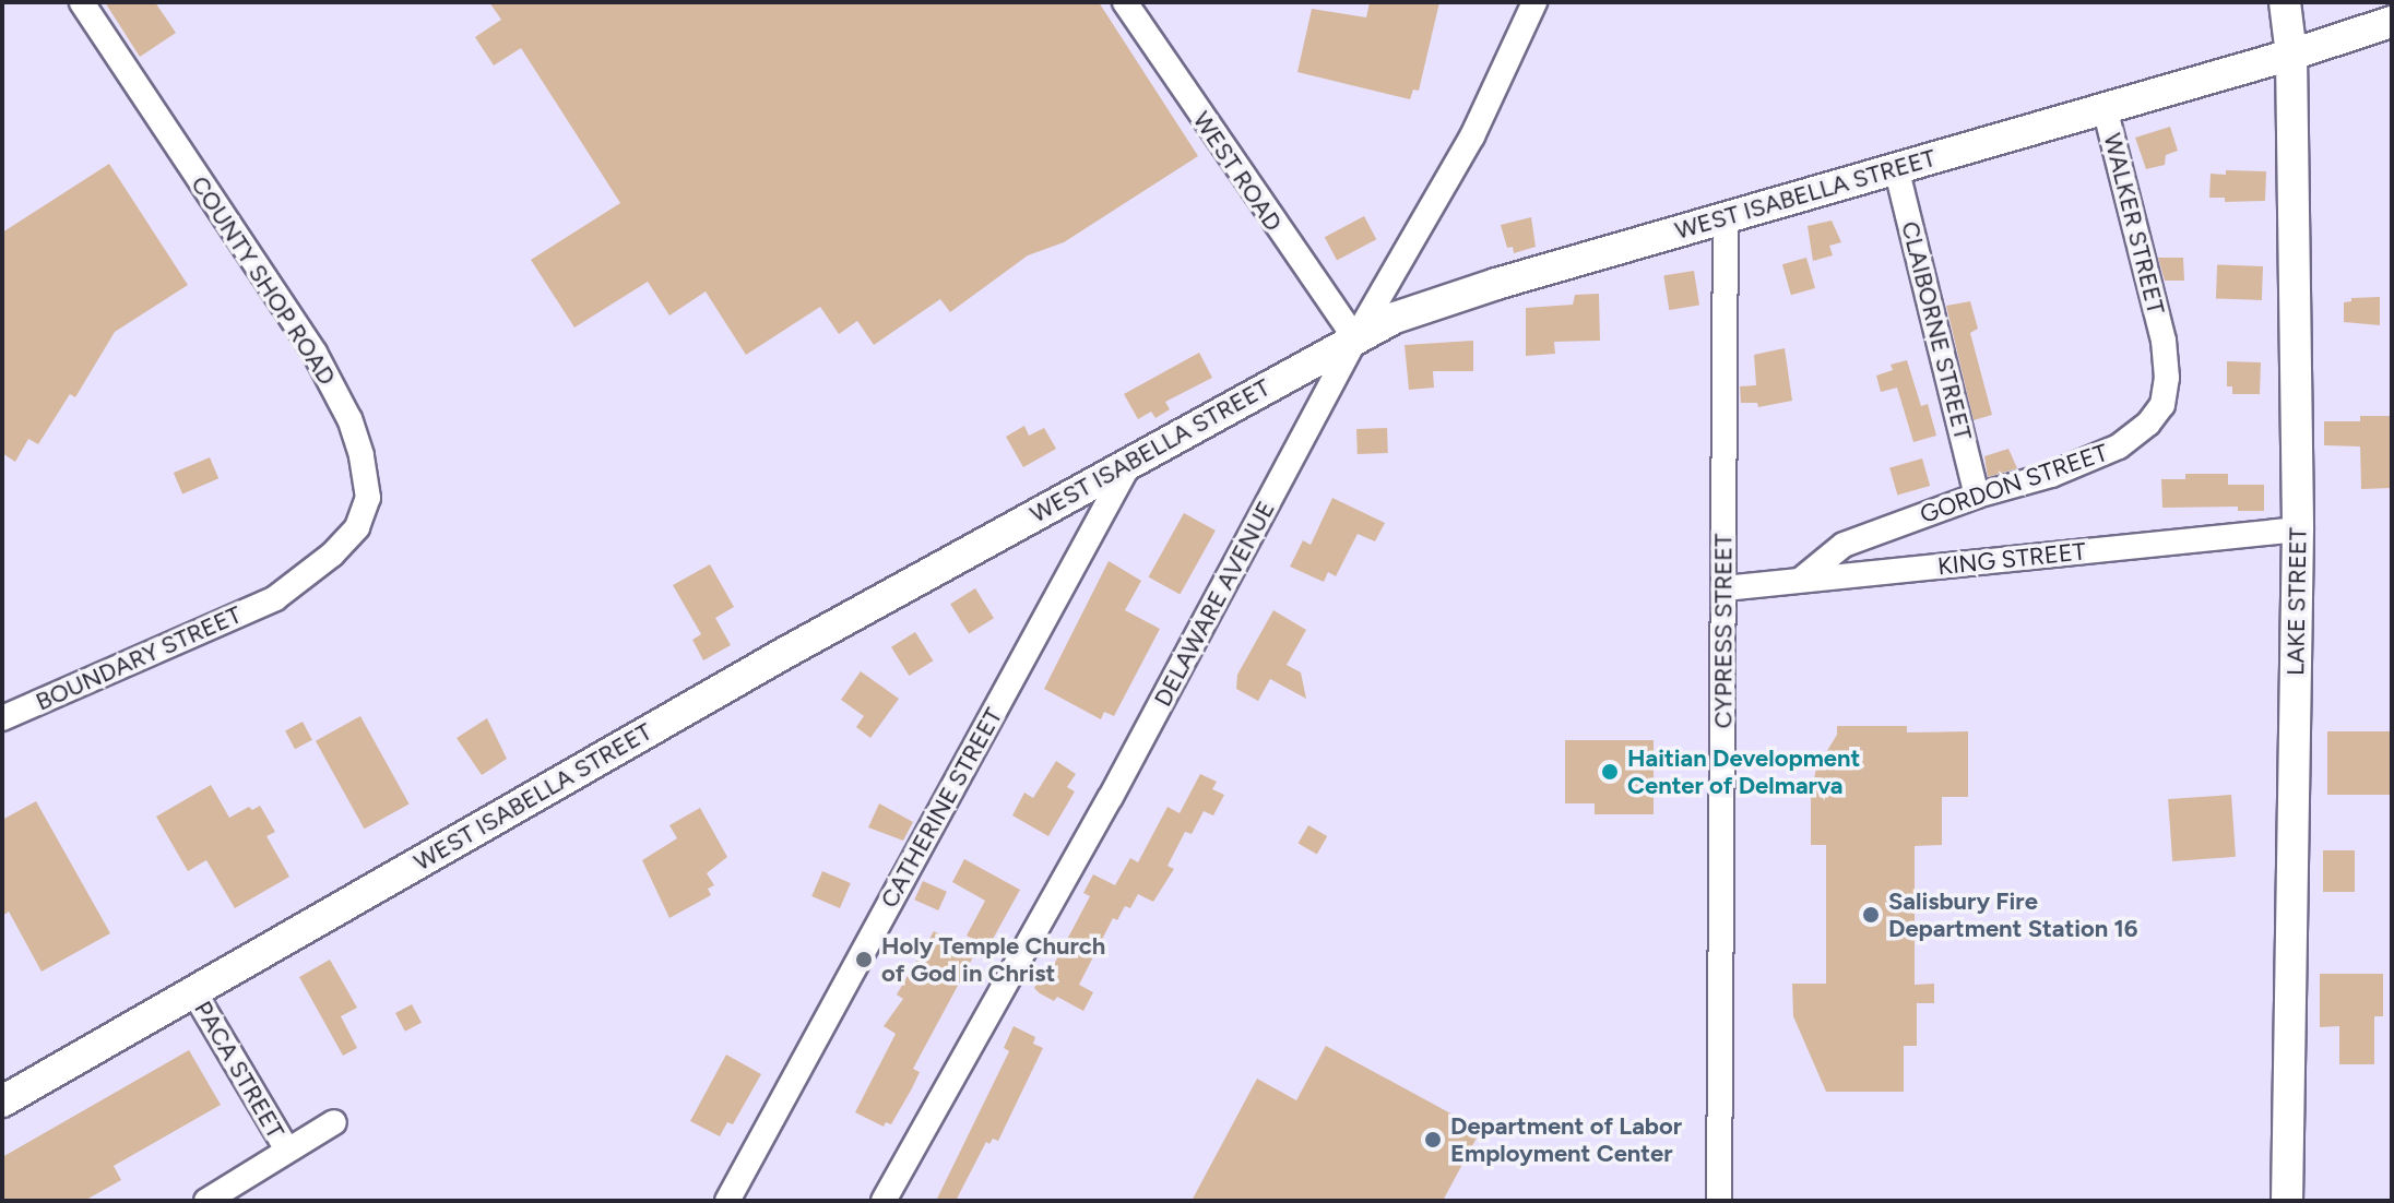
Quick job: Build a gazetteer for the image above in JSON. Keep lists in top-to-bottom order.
{
  "streets": {
    "street": [
      "WEST ROAD",
      "WEST ISABELLA STREET",
      "WALKER STREET",
      "COUNTY SHOP ROAD",
      "CLAIBORNE STREET",
      "GORDON STREET",
      "KING STREET",
      "LAKE STREET",
      "DELAWARE AVENUE",
      "CYPRESS STREET",
      "BOUNDARY STREET",
      "CATHERINE STREET",
      "PACA STREET"
    ]
  },
  "crossings": [
    ["WEST ROAD", "WEST ISABELLA STREET"],
    ["WEST ROAD", "DELAWARE AVENUE"],
    ["WEST ISABELLA STREET", "WALKER STREET"],
    ["WEST ISABELLA STREET", "CLAIBORNE STREET"],
    ["WEST ISABELLA STREET", "LAKE STREET"],
    ["WEST ISABELLA STREET", "DELAWARE AVENUE"],
    ["WEST ISABELLA STREET", "CYPRESS STREET"],
    ["WEST ISABELLA STREET", "CATHERINE STREET"],
    ["WEST ISABELLA STREET", "PACA STREET"],
    ["WALKER STREET", "GORDON STREET"],
    ["COUNTY SHOP ROAD", "BOUNDARY STREET"],
    ["CLAIBORNE STREET", "GORDON STREET"],
    ["GORDON STREET", "KING STREET"],
    ["KING STREET", "LAKE STREET"],
    ["KING STREET", "CYPRESS STREET"]
  ],
  "places": [
    "Haitian Development Center of Delmarva",
    "Salisbury Fire Department Station 16",
    "Holy Temple Church of God in Christ",
    "Department of Labor Employment Center"
  ]
}
